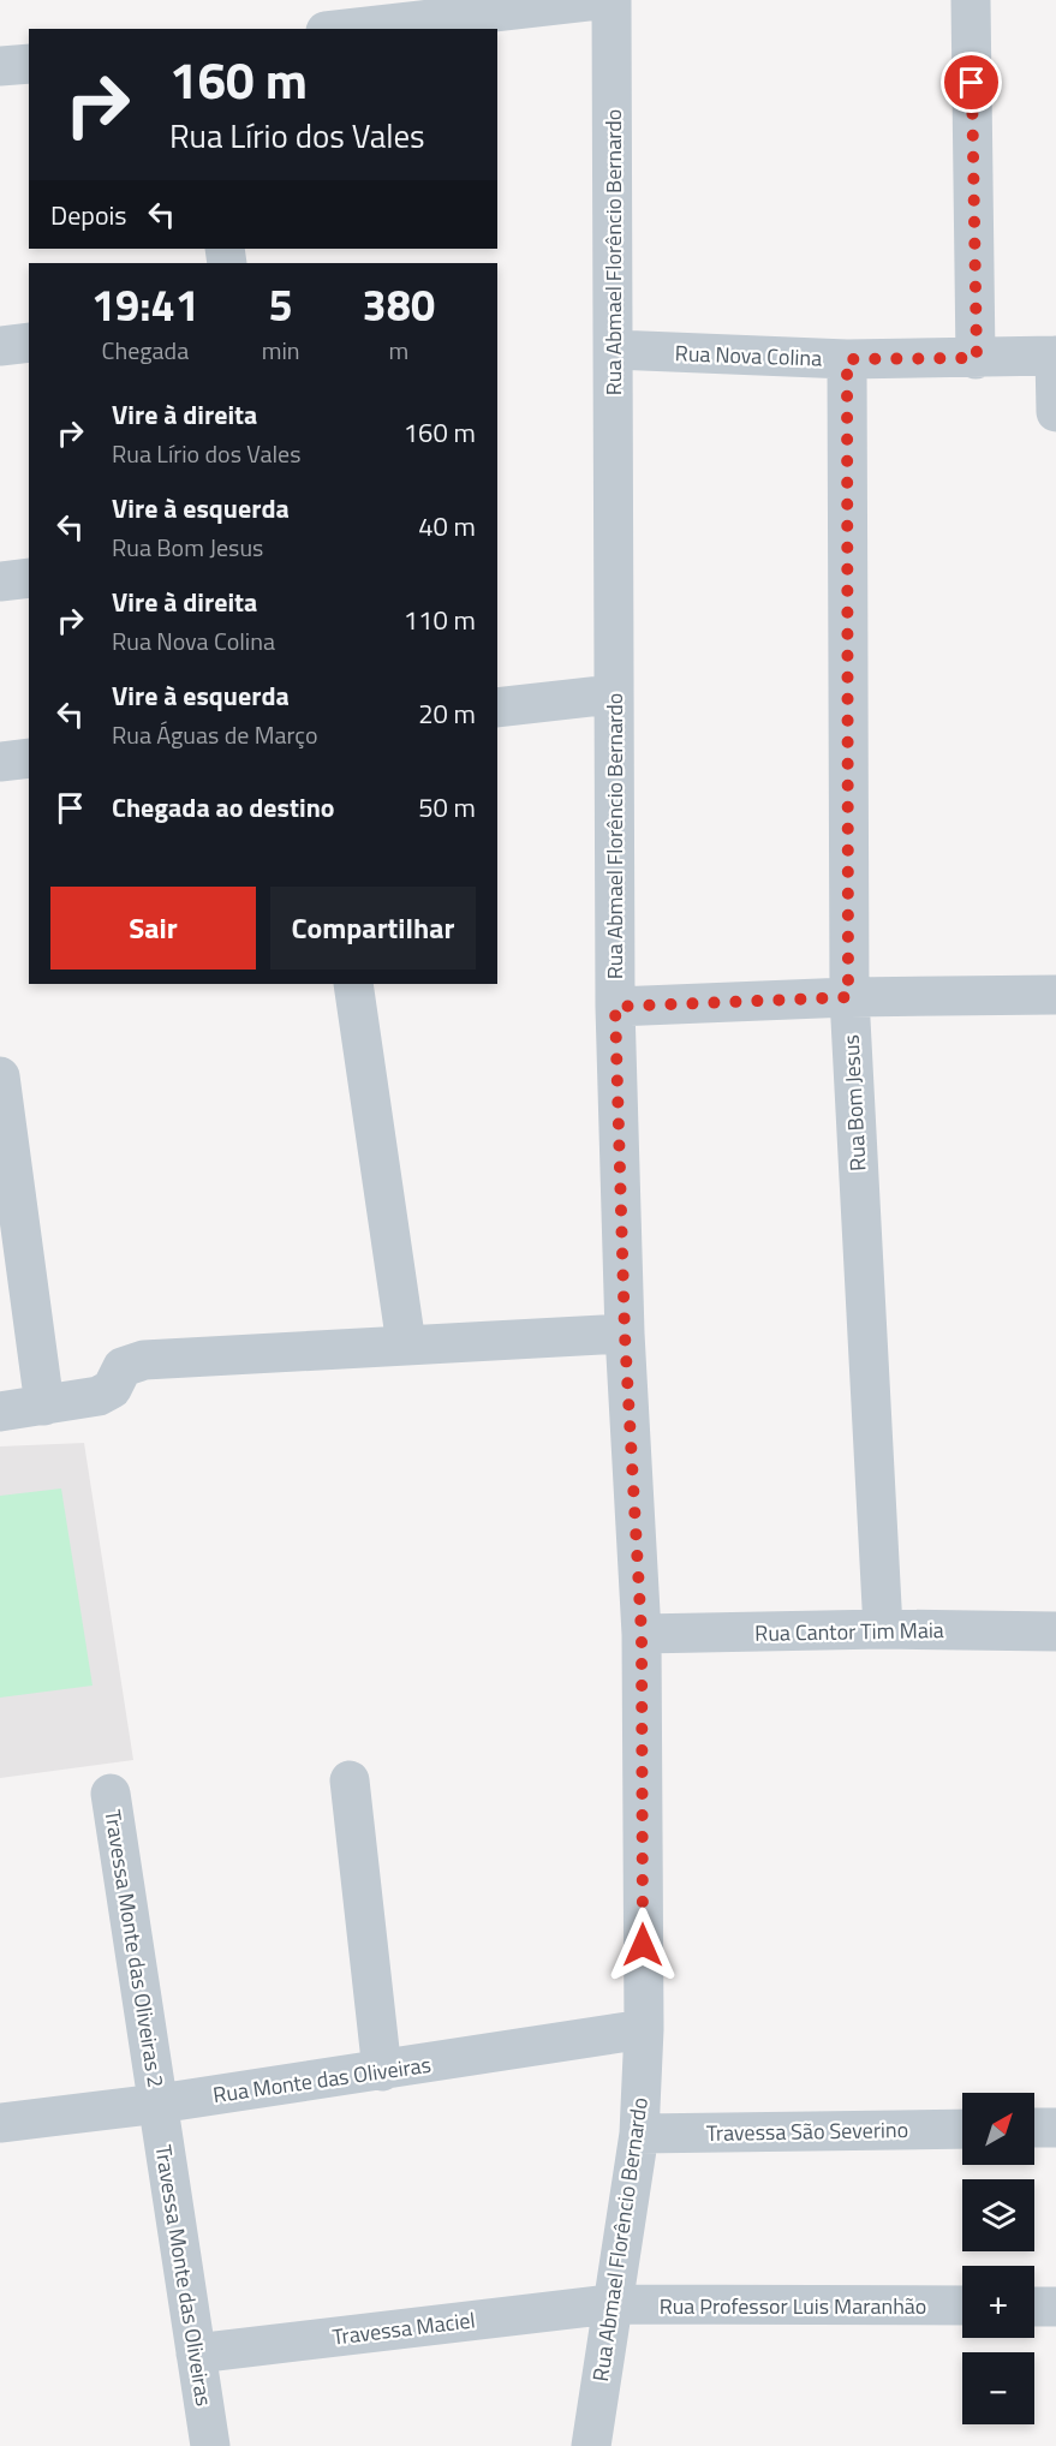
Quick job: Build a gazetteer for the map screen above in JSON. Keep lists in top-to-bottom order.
{
  "streets": {
    "street": [
      "Rua Abmael Florêncio Bernardo",
      "Rua Nova Colina",
      "Rua Bom Jesus",
      "Rua Cantor Tim Maia",
      "Travessa Monte das Oliveiras 2",
      "Rua Monte das Oliveiras",
      "Travessa São Severino",
      "Travessa Monte das Oliveiras",
      "Rua Professor Luis Maranhão",
      "Travessa Maciel"
    ]
  },
  "crossings": [
    ["Rua Abmael Florêncio Bernardo", "Rua Nova Colina"],
    ["Rua Abmael Florêncio Bernardo", "Rua Cantor Tim Maia"],
    ["Rua Abmael Florêncio Bernardo", "Rua Monte das Oliveiras"],
    ["Rua Abmael Florêncio Bernardo", "Travessa São Severino"],
    ["Rua Abmael Florêncio Bernardo", "Rua Professor Luis Maranhão"],
    ["Rua Abmael Florêncio Bernardo", "Travessa Maciel"],
    ["Rua Nova Colina", "Rua Bom Jesus"],
    ["Rua Bom Jesus", "Rua Cantor Tim Maia"],
    ["Travessa Monte das Oliveiras 2", "Rua Monte das Oliveiras"],
    ["Travessa Monte das Oliveiras 2", "Travessa Monte das Oliveiras"],
    ["Rua Monte das Oliveiras", "Travessa Monte das Oliveiras"],
    ["Travessa Monte das Oliveiras", "Travessa Maciel"],
    ["Rua Professor Luis Maranhão", "Travessa Maciel"]
  ],
  "north": "top right",
  "page": {
    "turn": ["160 m", "Rua Lírio dos Vales"],
    "then": "Depois",
    "eta": [
      "19:41",
      "Chegada",
      "5",
      "min",
      "380",
      "m"
    ],
    "list": [
      {
        "name": "Vire à direita",
        "note": "Rua Lírio dos Vales",
        "value": "160 m"
      },
      {
        "name": "Vire à esquerda",
        "note": "Rua Bom Jesus",
        "value": "40 m"
      },
      {
        "name": "Vire à direita",
        "note": "Rua Nova Colina",
        "value": "110 m"
      },
      {
        "name": "Vire à esquerda",
        "note": "Rua Águas de Março",
        "value": "20 m"
      },
      {
        "name": "Chegada ao destino",
        "value": "50 m"
      }
    ],
    "buttons": ["Sair", "Compartilhar"],
    "map_buttons": ["+", "−"]
  }
}
